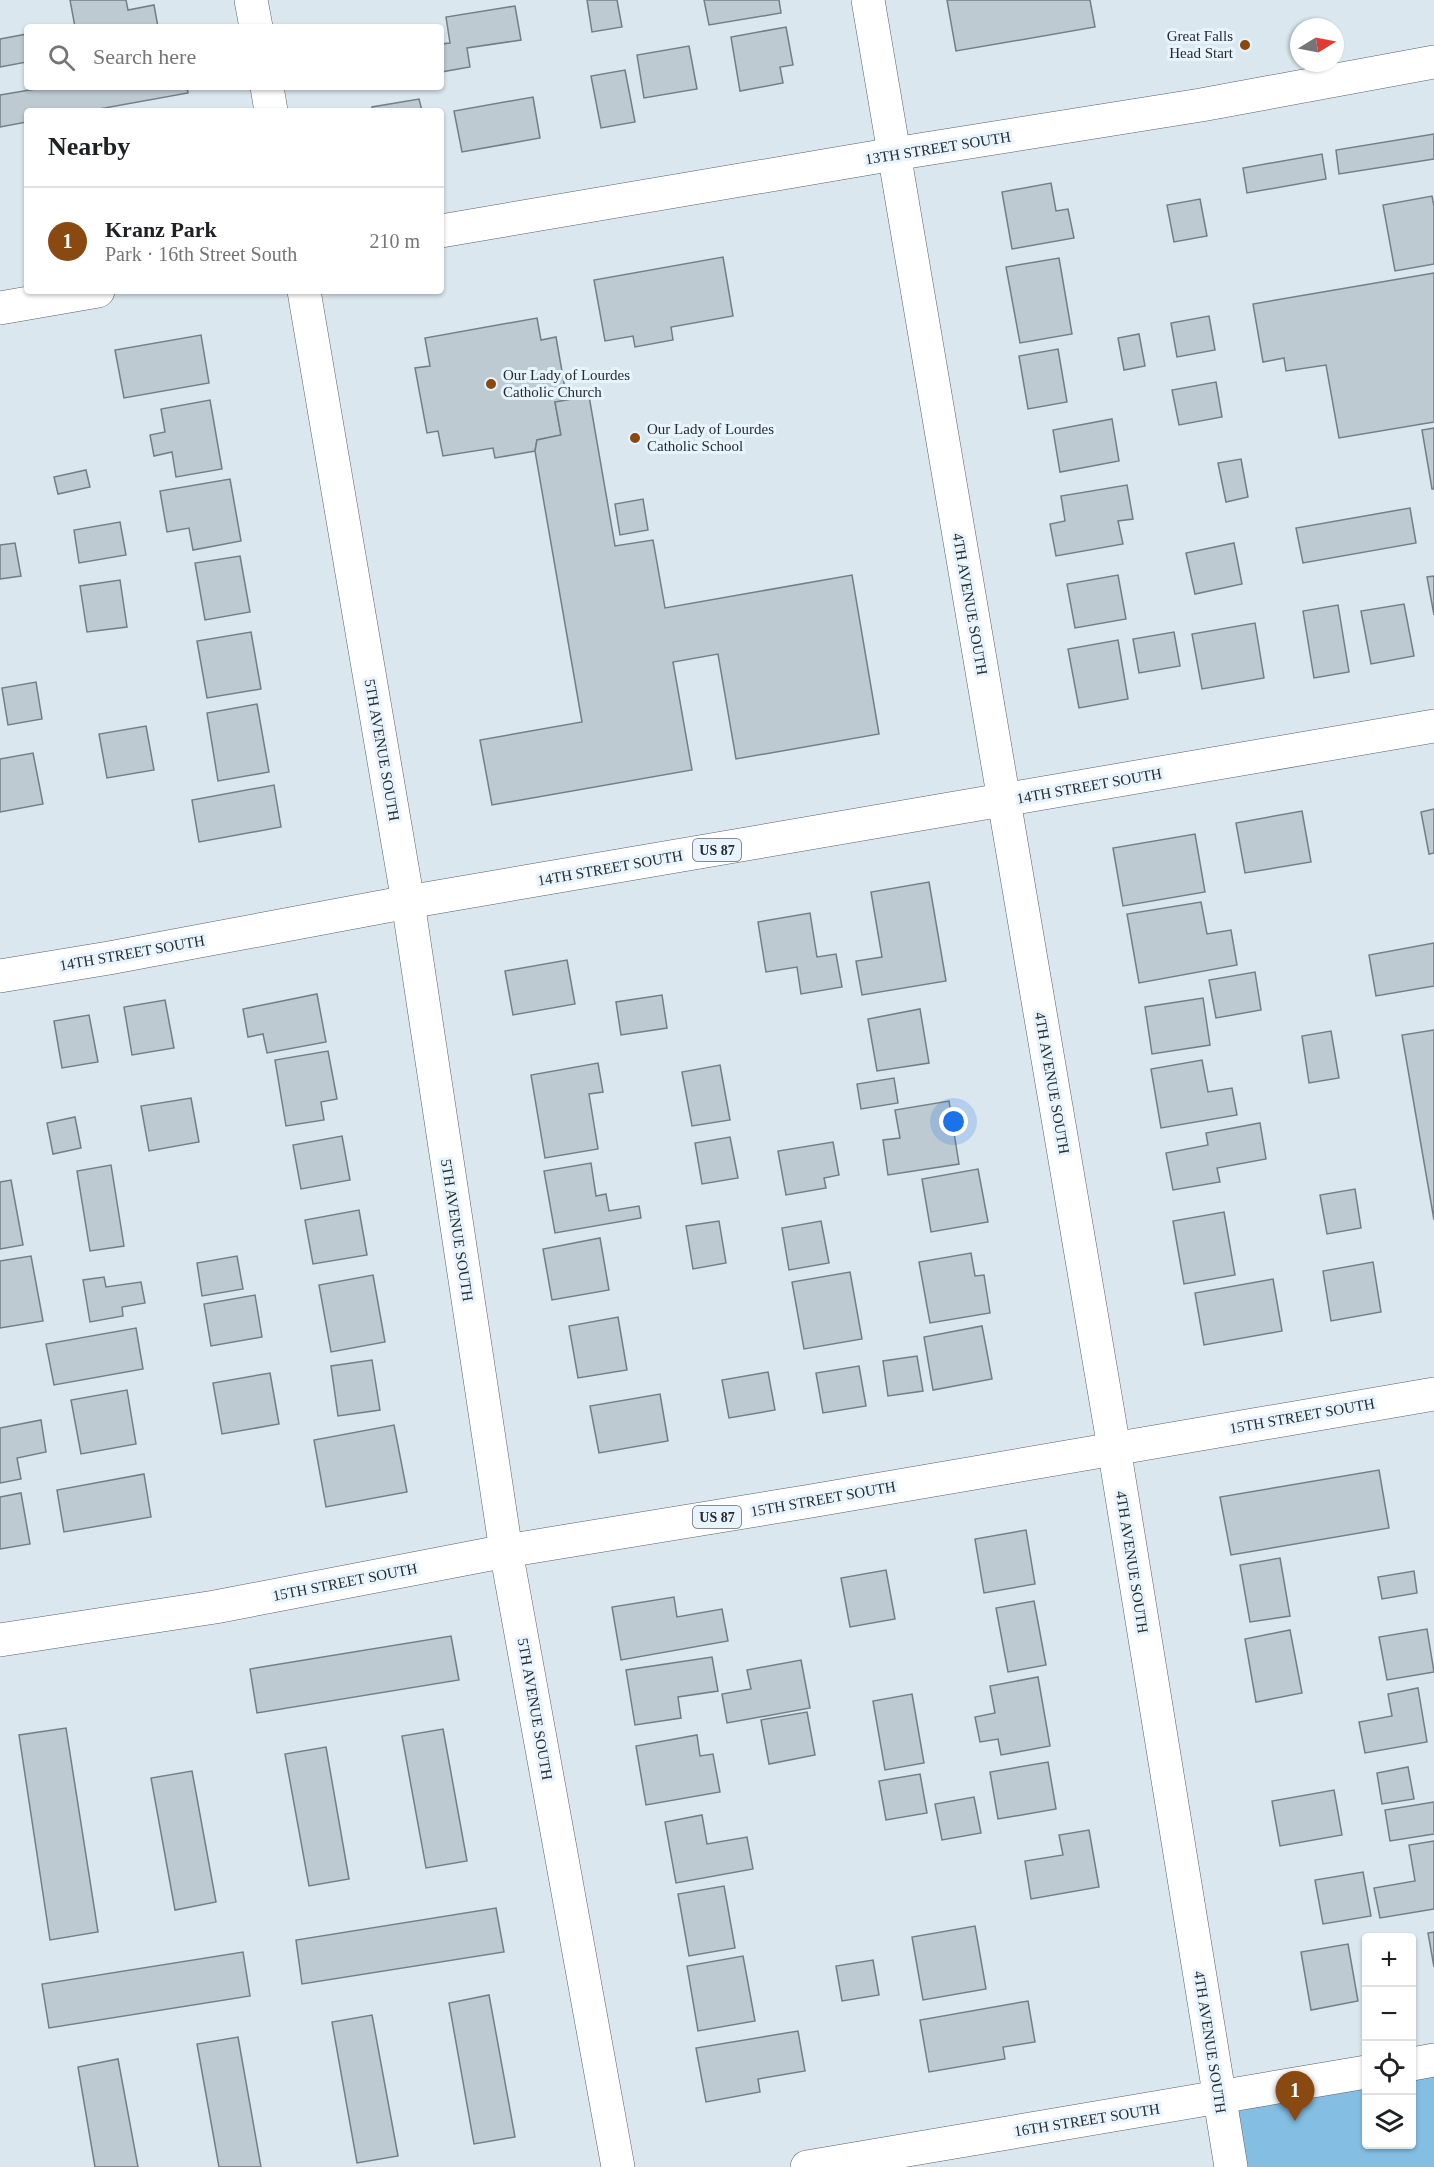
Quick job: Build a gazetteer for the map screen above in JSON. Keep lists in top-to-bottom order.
{
  "streets": {
    "street": [
      "13TH STREET SOUTH",
      "4TH AVENUE SOUTH",
      "5TH AVENUE SOUTH",
      "14TH STREET SOUTH",
      "US 87",
      "15TH STREET SOUTH",
      "16TH STREET SOUTH"
    ]
  },
  "crossings": [
    ["13TH STREET SOUTH", "4TH AVENUE SOUTH"],
    ["4TH AVENUE SOUTH", "14TH STREET SOUTH"],
    ["4TH AVENUE SOUTH", "15TH STREET SOUTH"],
    ["4TH AVENUE SOUTH", "16TH STREET SOUTH"],
    ["5TH AVENUE SOUTH", "14TH STREET SOUTH"],
    ["5TH AVENUE SOUTH", "15TH STREET SOUTH"]
  ],
  "places": ["Great Falls Head Start", "Our Lady of Lourdes Catholic Church", "Our Lady of Lourdes Catholic School"],
  "north": "right",
  "page": {
    "search": "Search here",
    "heading": "Nearby",
    "list": [
      {
        "mark": "1",
        "name": "Kranz Park",
        "note": "Park · 16th Street South",
        "value": "210 m"
      }
    ],
    "map_buttons": ["+", "−"],
    "pins": "1"
  }
}
